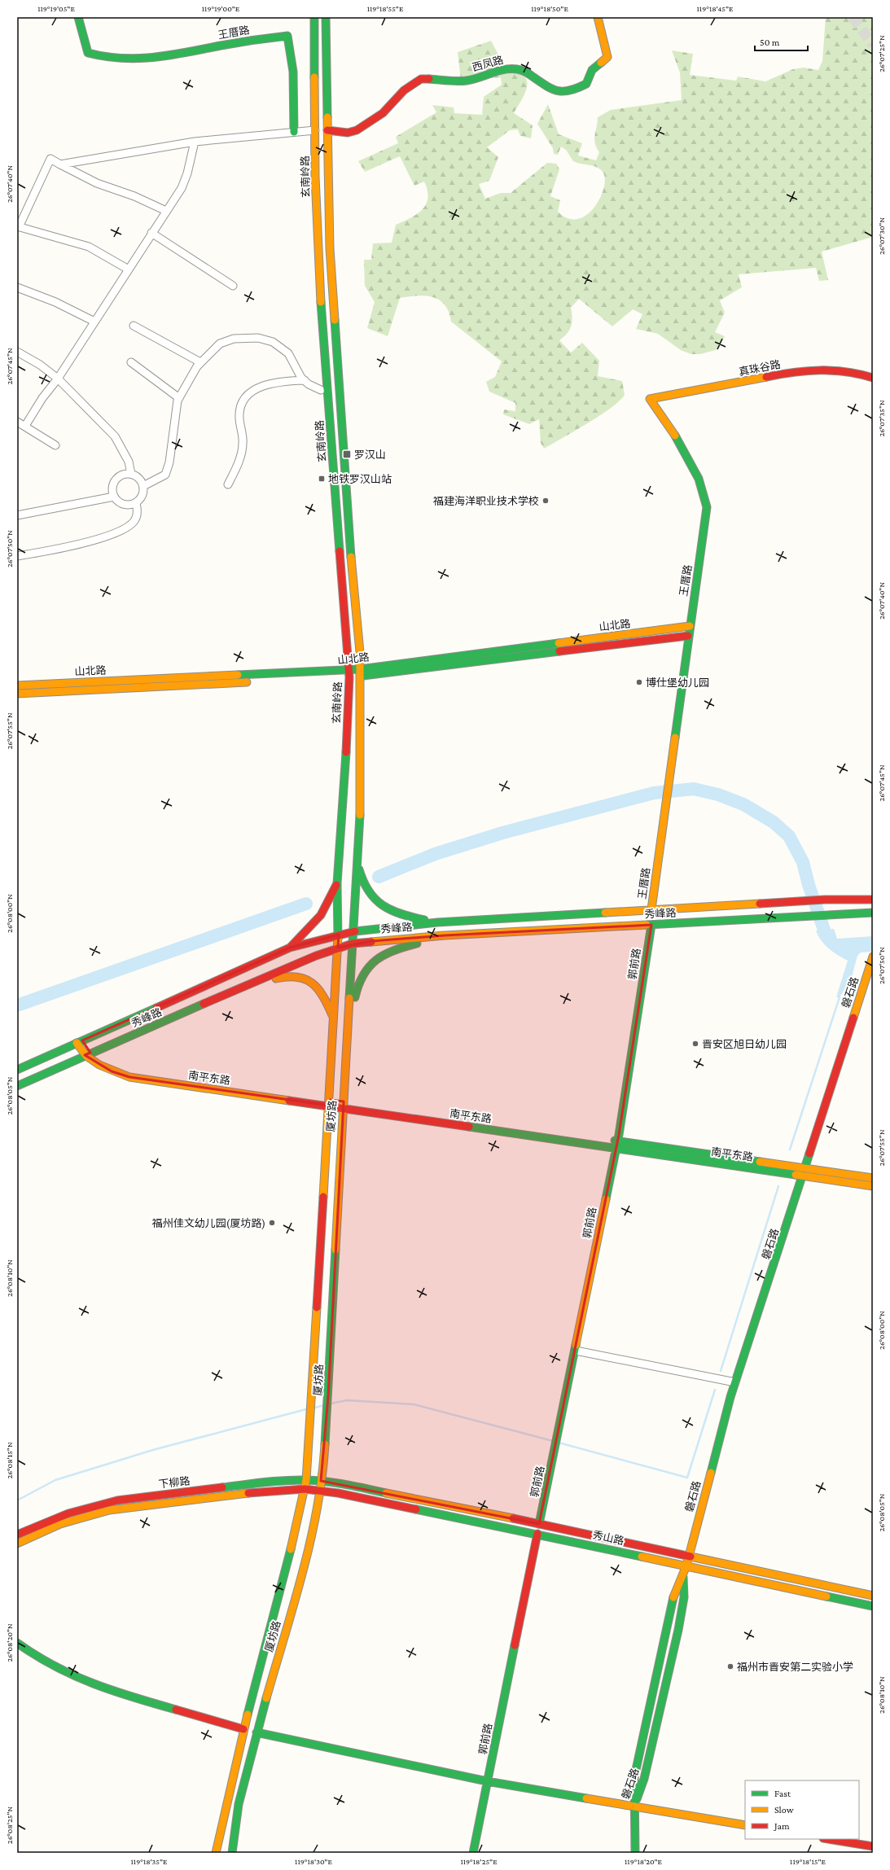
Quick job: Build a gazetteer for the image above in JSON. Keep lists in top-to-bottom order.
{
  "streets": {
    "main road": [
      "王厝路",
      "西凤路",
      "玄南岭路",
      "真珠谷路",
      "山北路",
      "秀峰路",
      "郭前路",
      "磐石路",
      "南平东路",
      "厦坊路",
      "下柳路",
      "秀山路"
    ]
  },
  "crossings": [
    ["王厝路", "真珠谷路"],
    ["王厝路", "山北路"],
    ["王厝路", "秀峰路"],
    ["西凤路", "玄南岭路"],
    ["玄南岭路", "山北路"],
    ["玄南岭路", "厦坊路"],
    ["秀峰路", "郭前路"],
    ["秀峰路", "南平东路"],
    ["秀峰路", "厦坊路"],
    ["郭前路", "南平东路"],
    ["郭前路", "秀山路"],
    ["磐石路", "南平东路"],
    ["磐石路", "秀山路"],
    ["南平东路", "厦坊路"],
    ["厦坊路", "下柳路"],
    ["下柳路", "秀山路"]
  ],
  "places": {
    "transit": ["罗汉山", "地铁罗汉山站"],
    "other": [
      "福建海洋职业技术学校",
      "博仕堡幼儿园",
      "晋安区旭日幼儿园",
      "福州佳文幼儿园(厦坊路)",
      "福州市晋安第二实验小学"
    ]
  },
  "legend": ["Fast", "Slow", "Jam"],
  "scale_bar": "50 m",
  "coordinates": [
    "119°19'05\"E",
    "119°19'00\"E",
    "119°18'55\"E",
    "119°18'50\"E",
    "119°18'45\"E",
    "26°07'25\"N",
    "26°07'40\"N",
    "26°07'30\"N",
    "26°07'45\"N",
    "26°07'35\"N",
    "26°07'50\"N",
    "26°07'55\"N",
    "26°08'00\"N",
    "26°08'05\"N",
    "26°08'10\"N",
    "26°08'15\"N",
    "26°08'20\"N",
    "26°08'25\"N",
    "119°18'35\"E",
    "119°18'30\"E",
    "119°18'25\"E",
    "119°18'20\"E",
    "119°18'15\"E"
  ]
}
